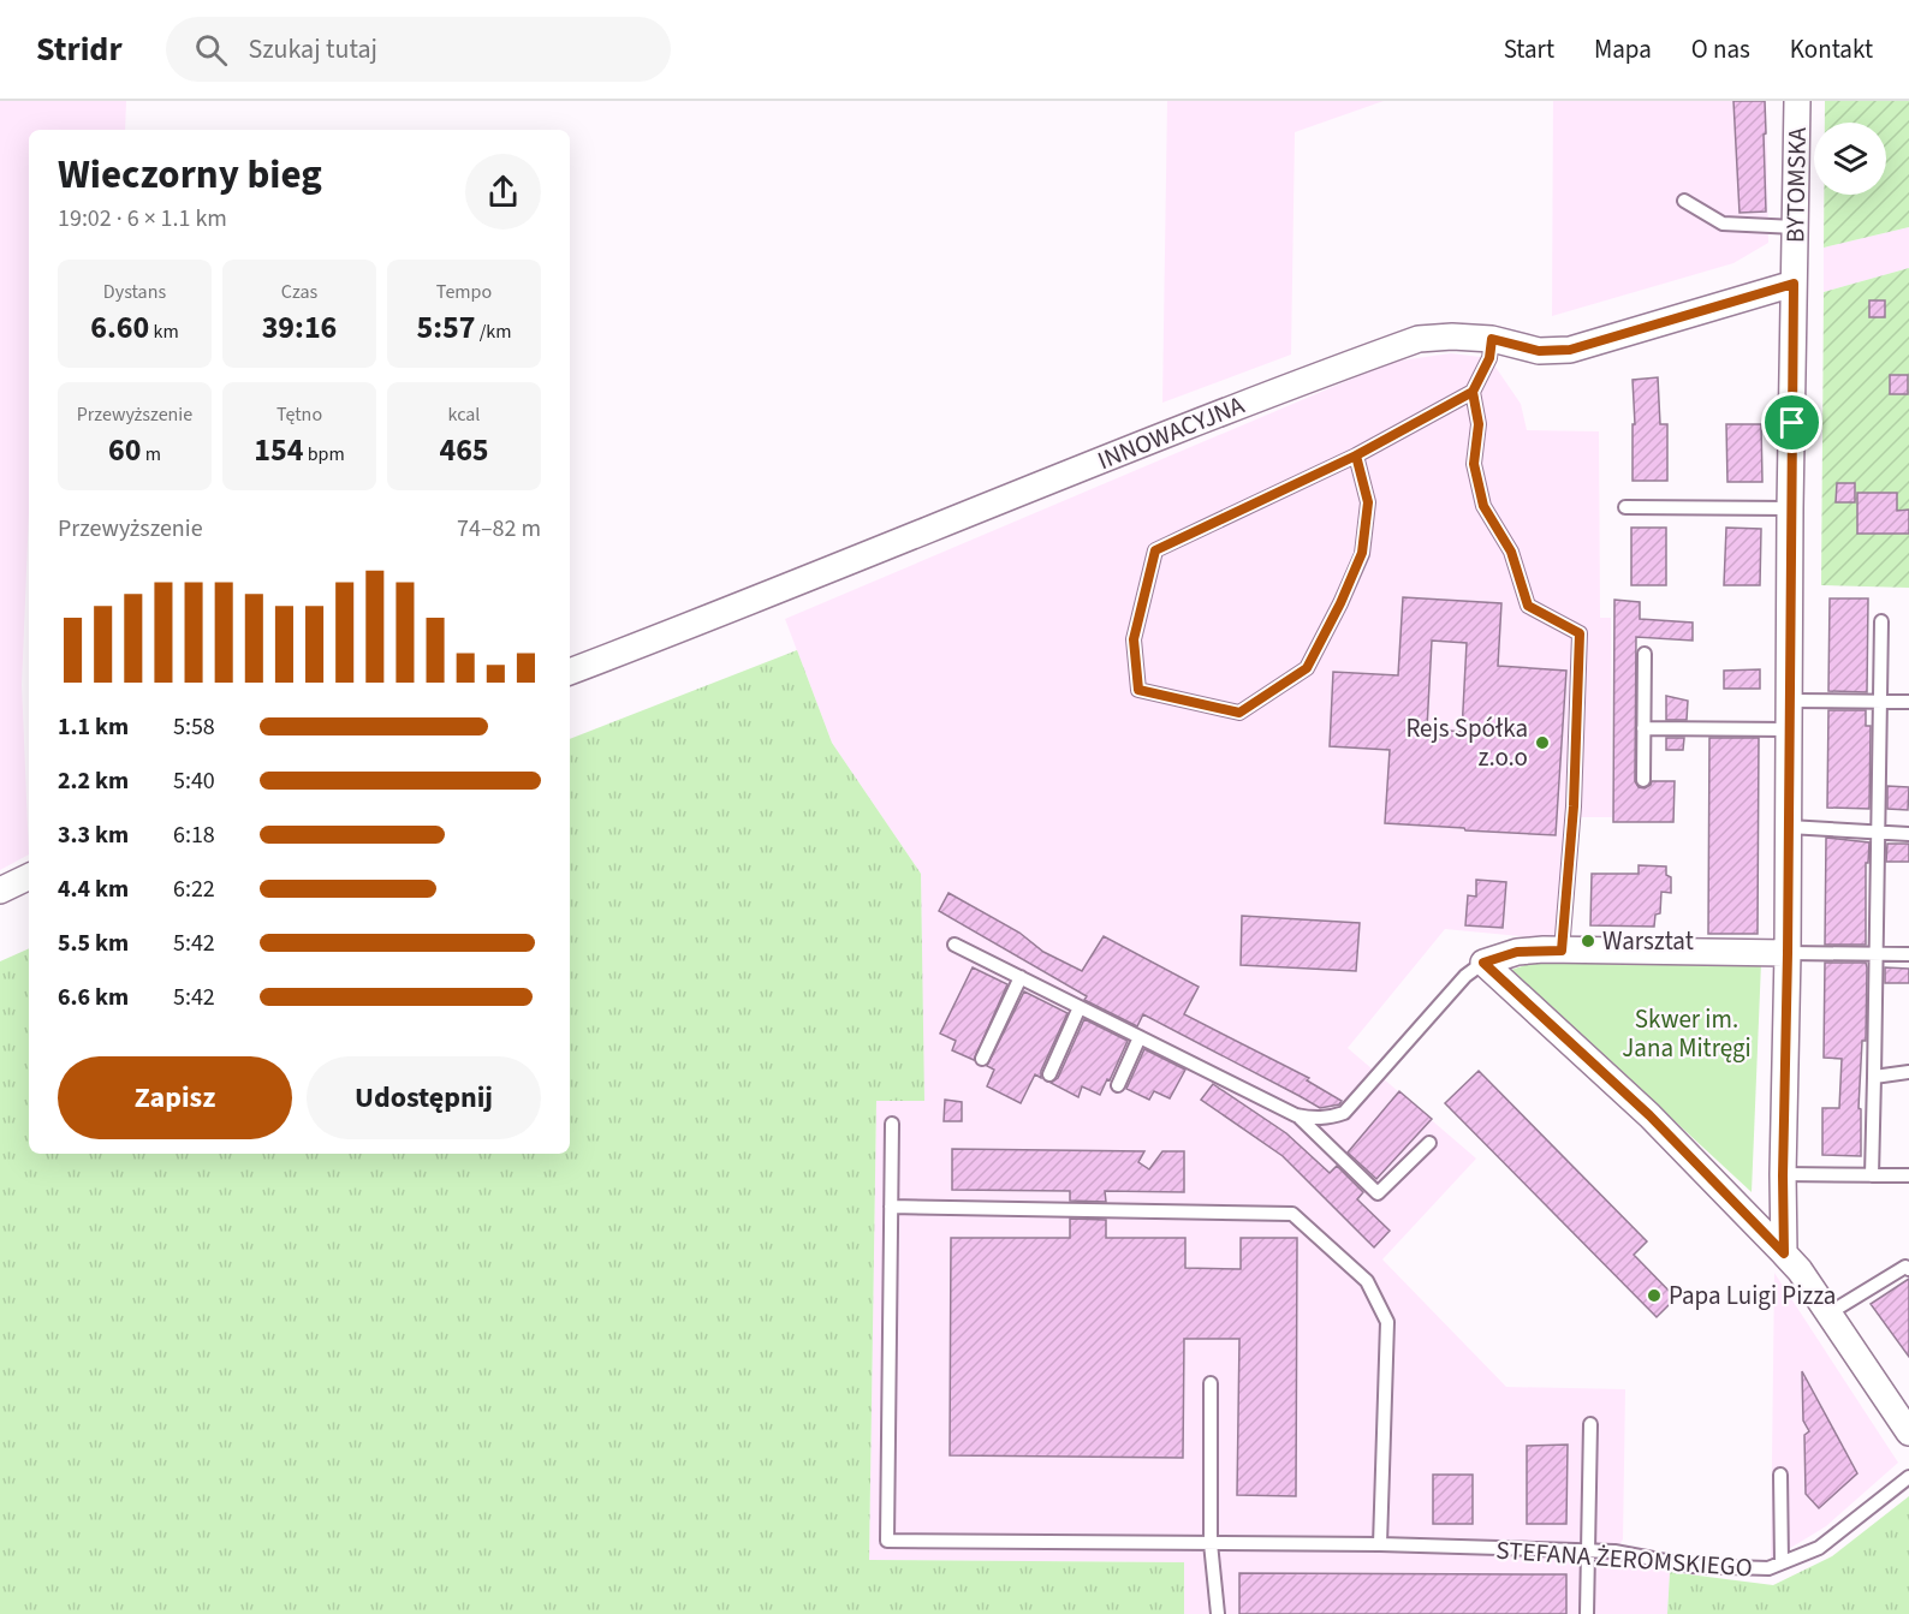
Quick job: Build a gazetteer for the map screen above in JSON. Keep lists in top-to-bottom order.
{
  "streets": {
    "street": ["BYTOMSKA", "INNOWACYJNA"],
    "lane": ["STEFANA ŻEROMSKIEGO"]
  },
  "crossings": [
    ["BYTOMSKA", "INNOWACYJNA"]
  ],
  "parks": ["Skwer im. Jana Mitręgi"],
  "places": ["Rejs Spółka z.o.o", "Warsztat", "Papa Luigi Pizza"],
  "page": {
    "header": "Stridr",
    "search": "Szukaj tutaj",
    "nav": [
      "Start",
      "Mapa",
      "O nas",
      "Kontakt"
    ],
    "heading": ["Wieczorny bieg", "19:02 · 6 × 1.1 km"],
    "stats": [
      ["Dystans", "6.60 km"],
      ["Czas", "39:16"],
      ["Tempo", "5:57 /km"],
      ["Przewyższenie", "60 m"],
      ["Tętno", "154 bpm"],
      ["kcal", "465"]
    ],
    "chart": ["Przewyższenie", "74–82 m"],
    "list": [
      {
        "name": "1.1 km",
        "note": "5:58"
      },
      {
        "name": "2.2 km",
        "note": "5:40"
      },
      {
        "name": "3.3 km",
        "note": "6:18"
      },
      {
        "name": "4.4 km",
        "note": "6:22"
      },
      {
        "name": "5.5 km",
        "note": "5:42"
      },
      {
        "name": "6.6 km",
        "note": "5:42"
      }
    ],
    "buttons": ["Zapisz", "Udostępnij"]
  }
}
